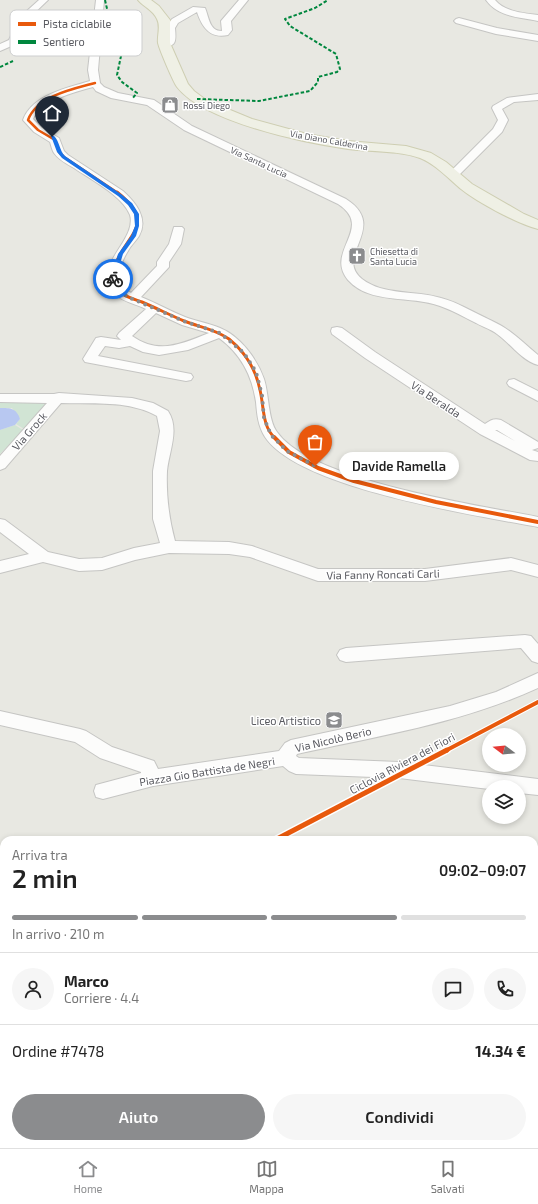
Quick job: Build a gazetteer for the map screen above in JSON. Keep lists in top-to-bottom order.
{
  "streets": {
    "main road": ["Via Diano Calderina"],
    "street": [
      "Via Santa Lucia",
      "Via Beralda",
      "Via Grock",
      "Via Fanny Roncati Carli",
      "Via Nicolò Berio",
      "Piazza Gio Battista de Negri"
    ],
    "cycle path": ["Ciclovia Riviera dei Fiori"]
  },
  "crossings": [
    ["Via Nicolò Berio", "Piazza Gio Battista de Negri"]
  ],
  "places": {
    "shop": ["Rossi Diego"],
    "church": ["Chiesetta di Santa Lucia"],
    "other": ["Davide Ramella"],
    "school or university": ["Liceo Artistico"]
  },
  "legend": ["Pista ciclabile", "Sentiero"],
  "north": "left",
  "page": {
    "bubble": "Davide Ramella",
    "heading": ["2 min", "Arriva tra", "09:02–09:07"],
    "panel": [
      "Marco",
      "Corriere · 4.4",
      "Ordine #7478",
      "14.34 €"
    ],
    "bar": "In arrivo · 210 m",
    "buttons": ["Aiuto", "Condividi"],
    "tabs": ["Home", "Mappa", "Salvati"]
  }
}
